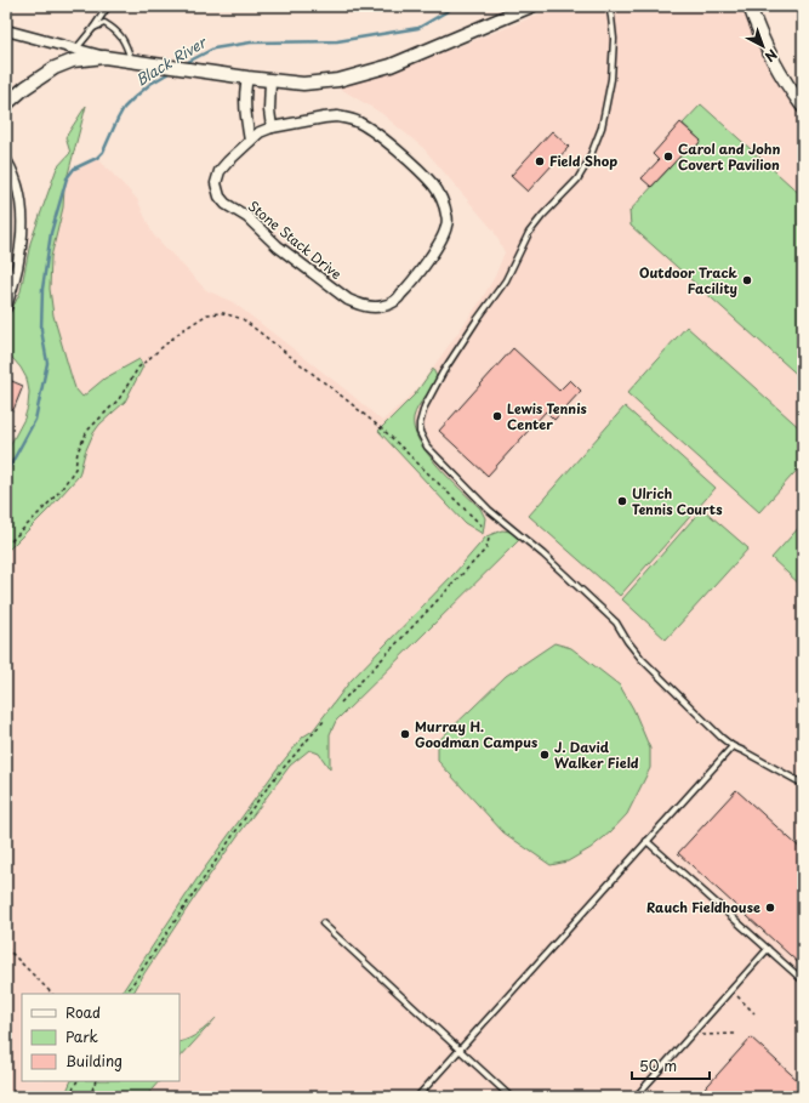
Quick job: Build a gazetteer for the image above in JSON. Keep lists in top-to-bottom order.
{
  "streets": {
    "street": ["Stone Stack Drive"]
  },
  "water": ["Black River"],
  "places": [
    "Carol and John Covert Pavilion",
    "Field Shop",
    "Outdoor Track Facility",
    "Lewis Tennis Center",
    "Ulrich Tennis Courts",
    "Murray H. Goodman Campus",
    "J. David Walker Field",
    "Rauch Fieldhouse"
  ],
  "legend": ["Road", "Park", "Building"],
  "scale_bar": "50 m",
  "north": "bottom right"
}
